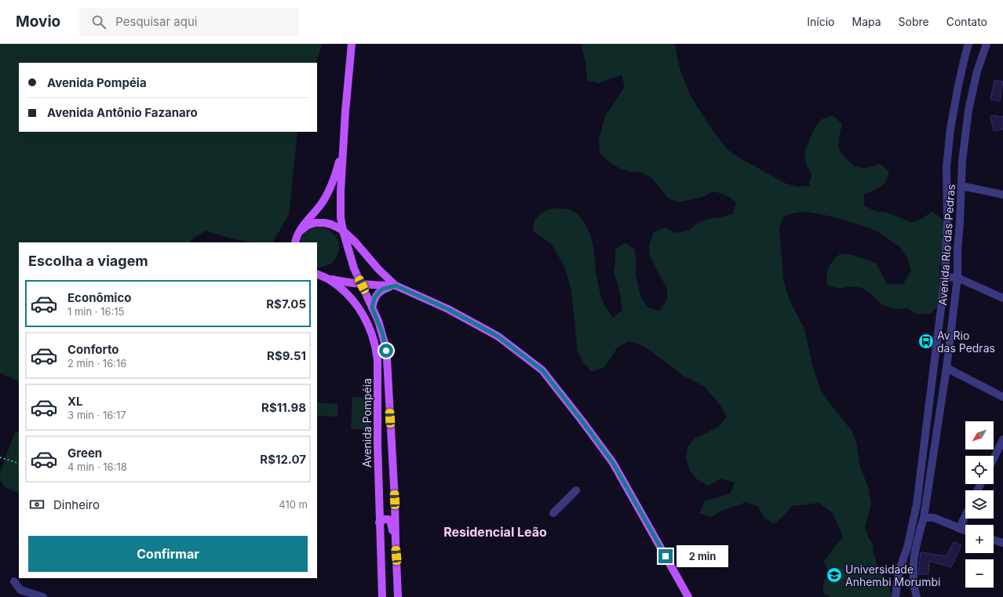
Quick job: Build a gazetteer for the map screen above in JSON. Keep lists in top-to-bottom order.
{
  "streets": {
    "main road": ["Avenida Pompéia"],
    "street": ["Avenida Rio das Pedras"]
  },
  "districts": ["Residencial Leão"],
  "places": {
    "bus stop": ["Av Rio das Pedras"],
    "school or university": ["Universidade Anhembi Morumbi"]
  },
  "north": "bottom left",
  "page": {
    "header": "Movio",
    "search": "Pesquisar aqui",
    "nav": [
      "Início",
      "Mapa",
      "Sobre",
      "Contato"
    ],
    "banner": ["Avenida Pompéia", "Avenida Antônio Fazanaro"],
    "heading": "Escolha a viagem",
    "list": [
      {
        "name": "Econômico",
        "note": "1 min · 16:15",
        "value": "R$7.05"
      },
      {
        "name": "Conforto",
        "note": "2 min · 16:16",
        "value": "R$9.51"
      },
      {
        "name": "XL",
        "note": "3 min · 16:17",
        "value": "R$11.98"
      },
      {
        "name": "Green",
        "note": "4 min · 16:18",
        "value": "R$12.07"
      }
    ],
    "map_buttons": ["+", "−"],
    "pay": ["Dinheiro", "410 m"],
    "buttons": "Confirmar",
    "bubble": "2 min"
  }
}
